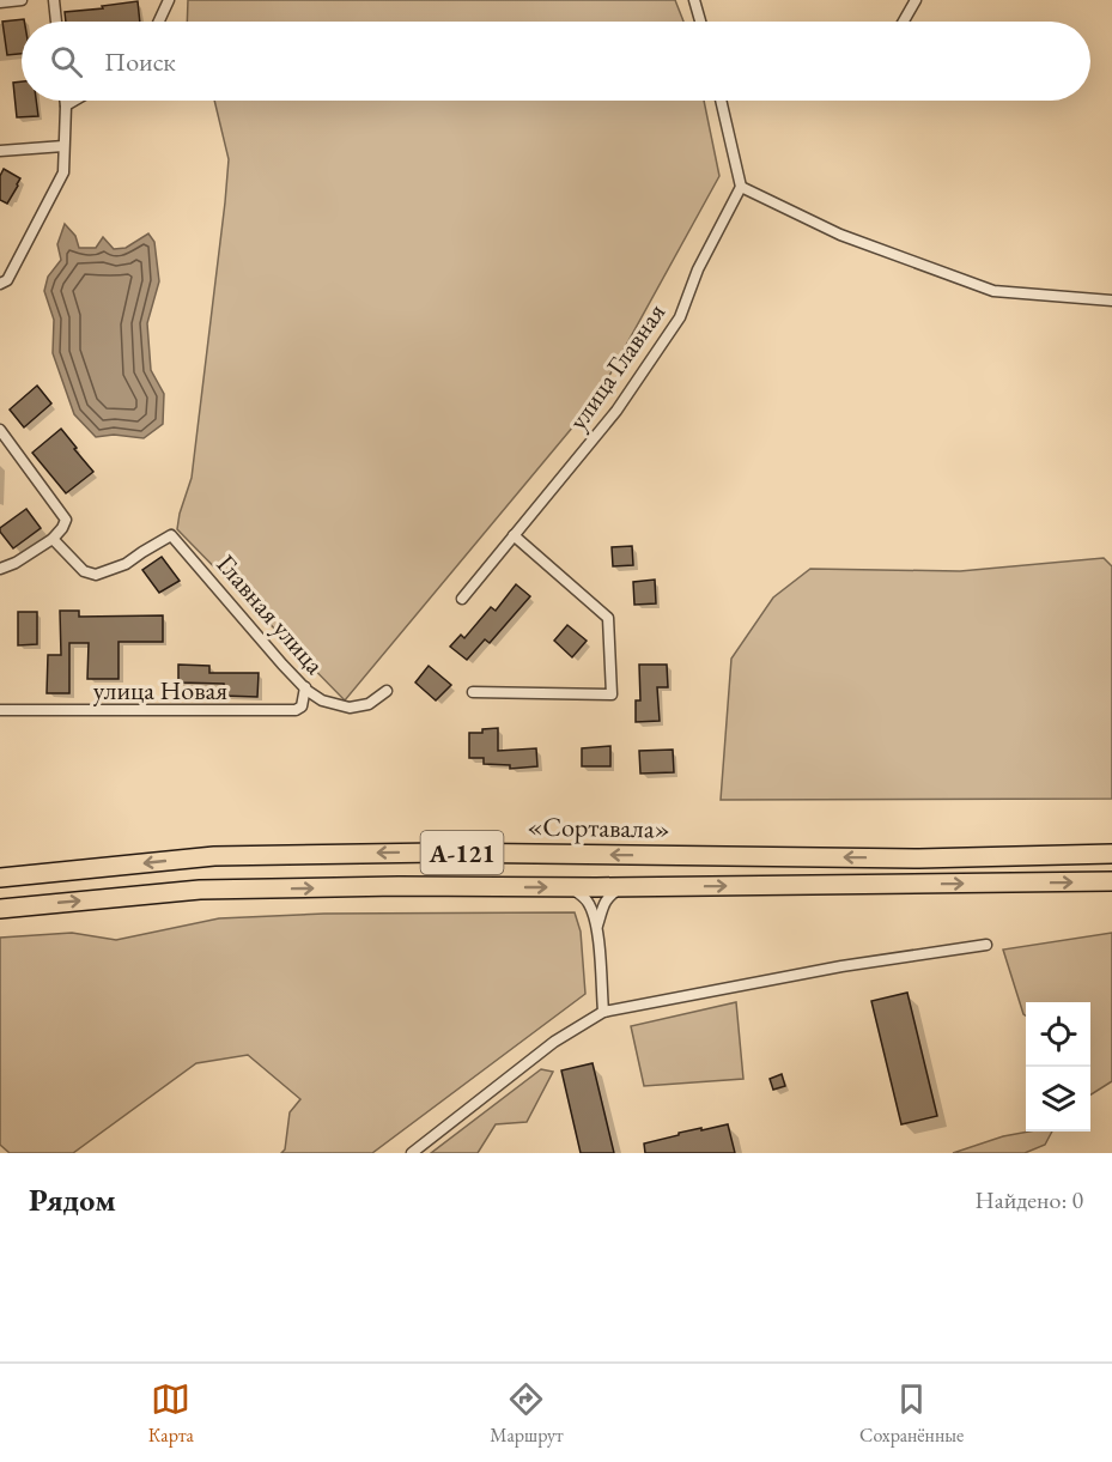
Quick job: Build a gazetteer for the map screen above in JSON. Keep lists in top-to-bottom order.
{
  "streets": {
    "highway": ["«Сортавала»", "А-121"],
    "street": ["улица Главная", "Главная улица", "улица Новая"]
  },
  "crossings": [
    ["Главная улица", "улица Новая"]
  ],
  "page": {
    "search": "Поиск",
    "heading": ["Рядом", "Найдено: 0"],
    "nav": ["Карта", "Маршрут", "Сохранённые"]
  }
}
